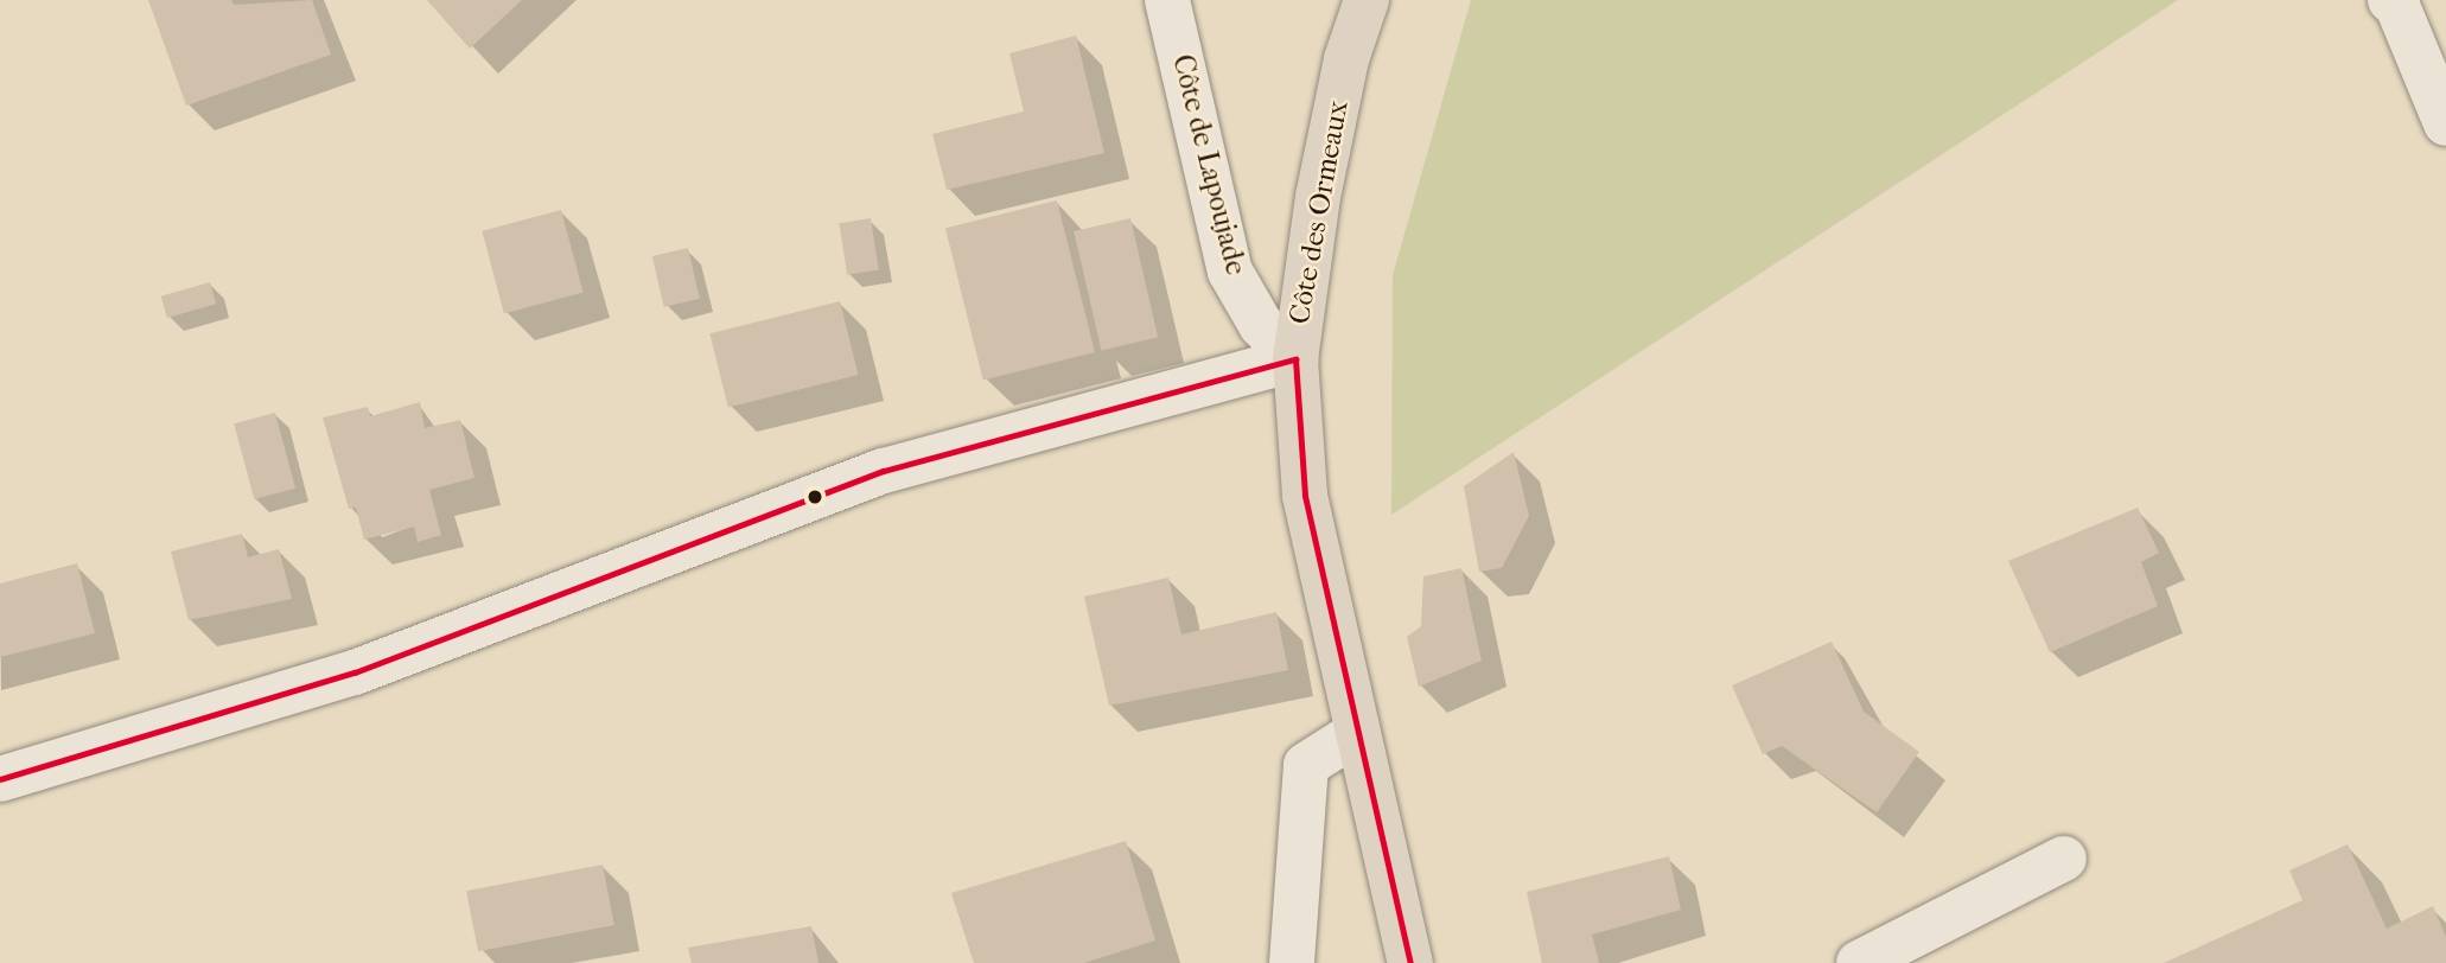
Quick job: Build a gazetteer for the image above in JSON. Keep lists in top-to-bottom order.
{
  "streets": {
    "main road": ["Côte des Ormeaux"],
    "street": ["Côte de Lapoujade"]
  },
  "crossings": [
    ["Côte de Lapoujade", "Côte des Ormeaux"]
  ]
}
